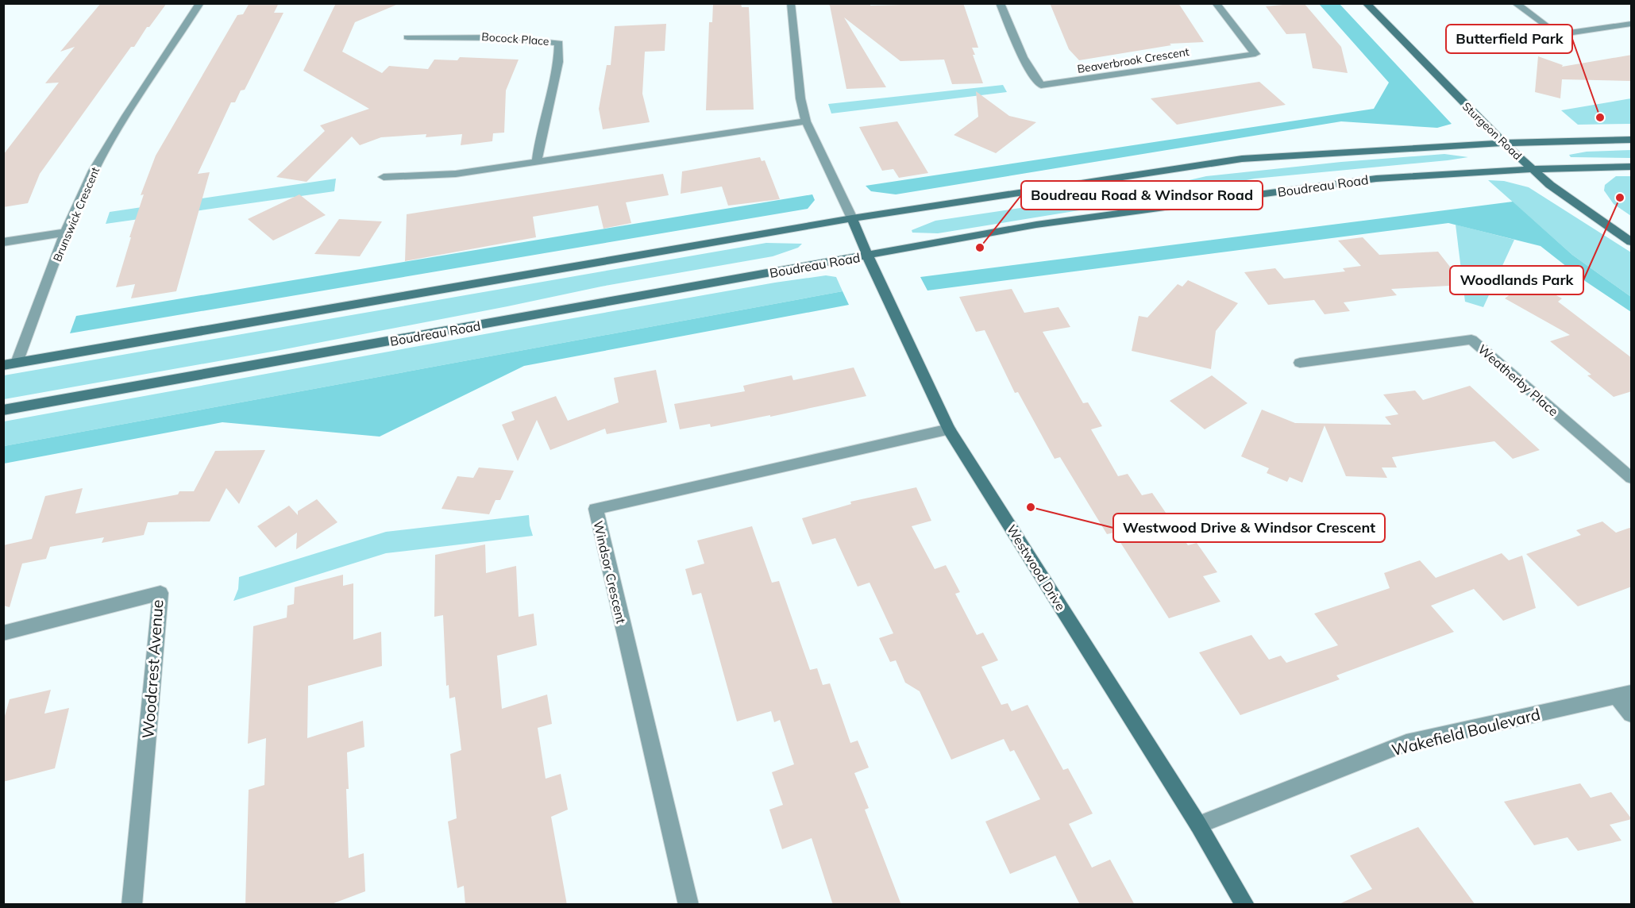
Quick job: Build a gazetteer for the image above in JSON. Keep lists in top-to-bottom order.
{
  "streets": {
    "main road": ["Sturgeon Road", "Boudreau Road", "Westwood Drive"],
    "street": [
      "Bocock Place",
      "Beaverbrook Crescent",
      "Brunswick Crescent",
      "Weatherby Place",
      "Windsor Crescent",
      "Woodcrest Avenue",
      "Wakefield Boulevard"
    ]
  },
  "crossings": [
    ["Sturgeon Road", "Boudreau Road"],
    ["Boudreau Road", "Westwood Drive"],
    ["Westwood Drive", "Windsor Crescent"],
    ["Westwood Drive", "Wakefield Boulevard"]
  ],
  "places": [
    "Butterfield Park",
    "Woodlands Park",
    "Boudreau Road & Windsor Road",
    "Westwood Drive & Windsor Crescent"
  ]
}
